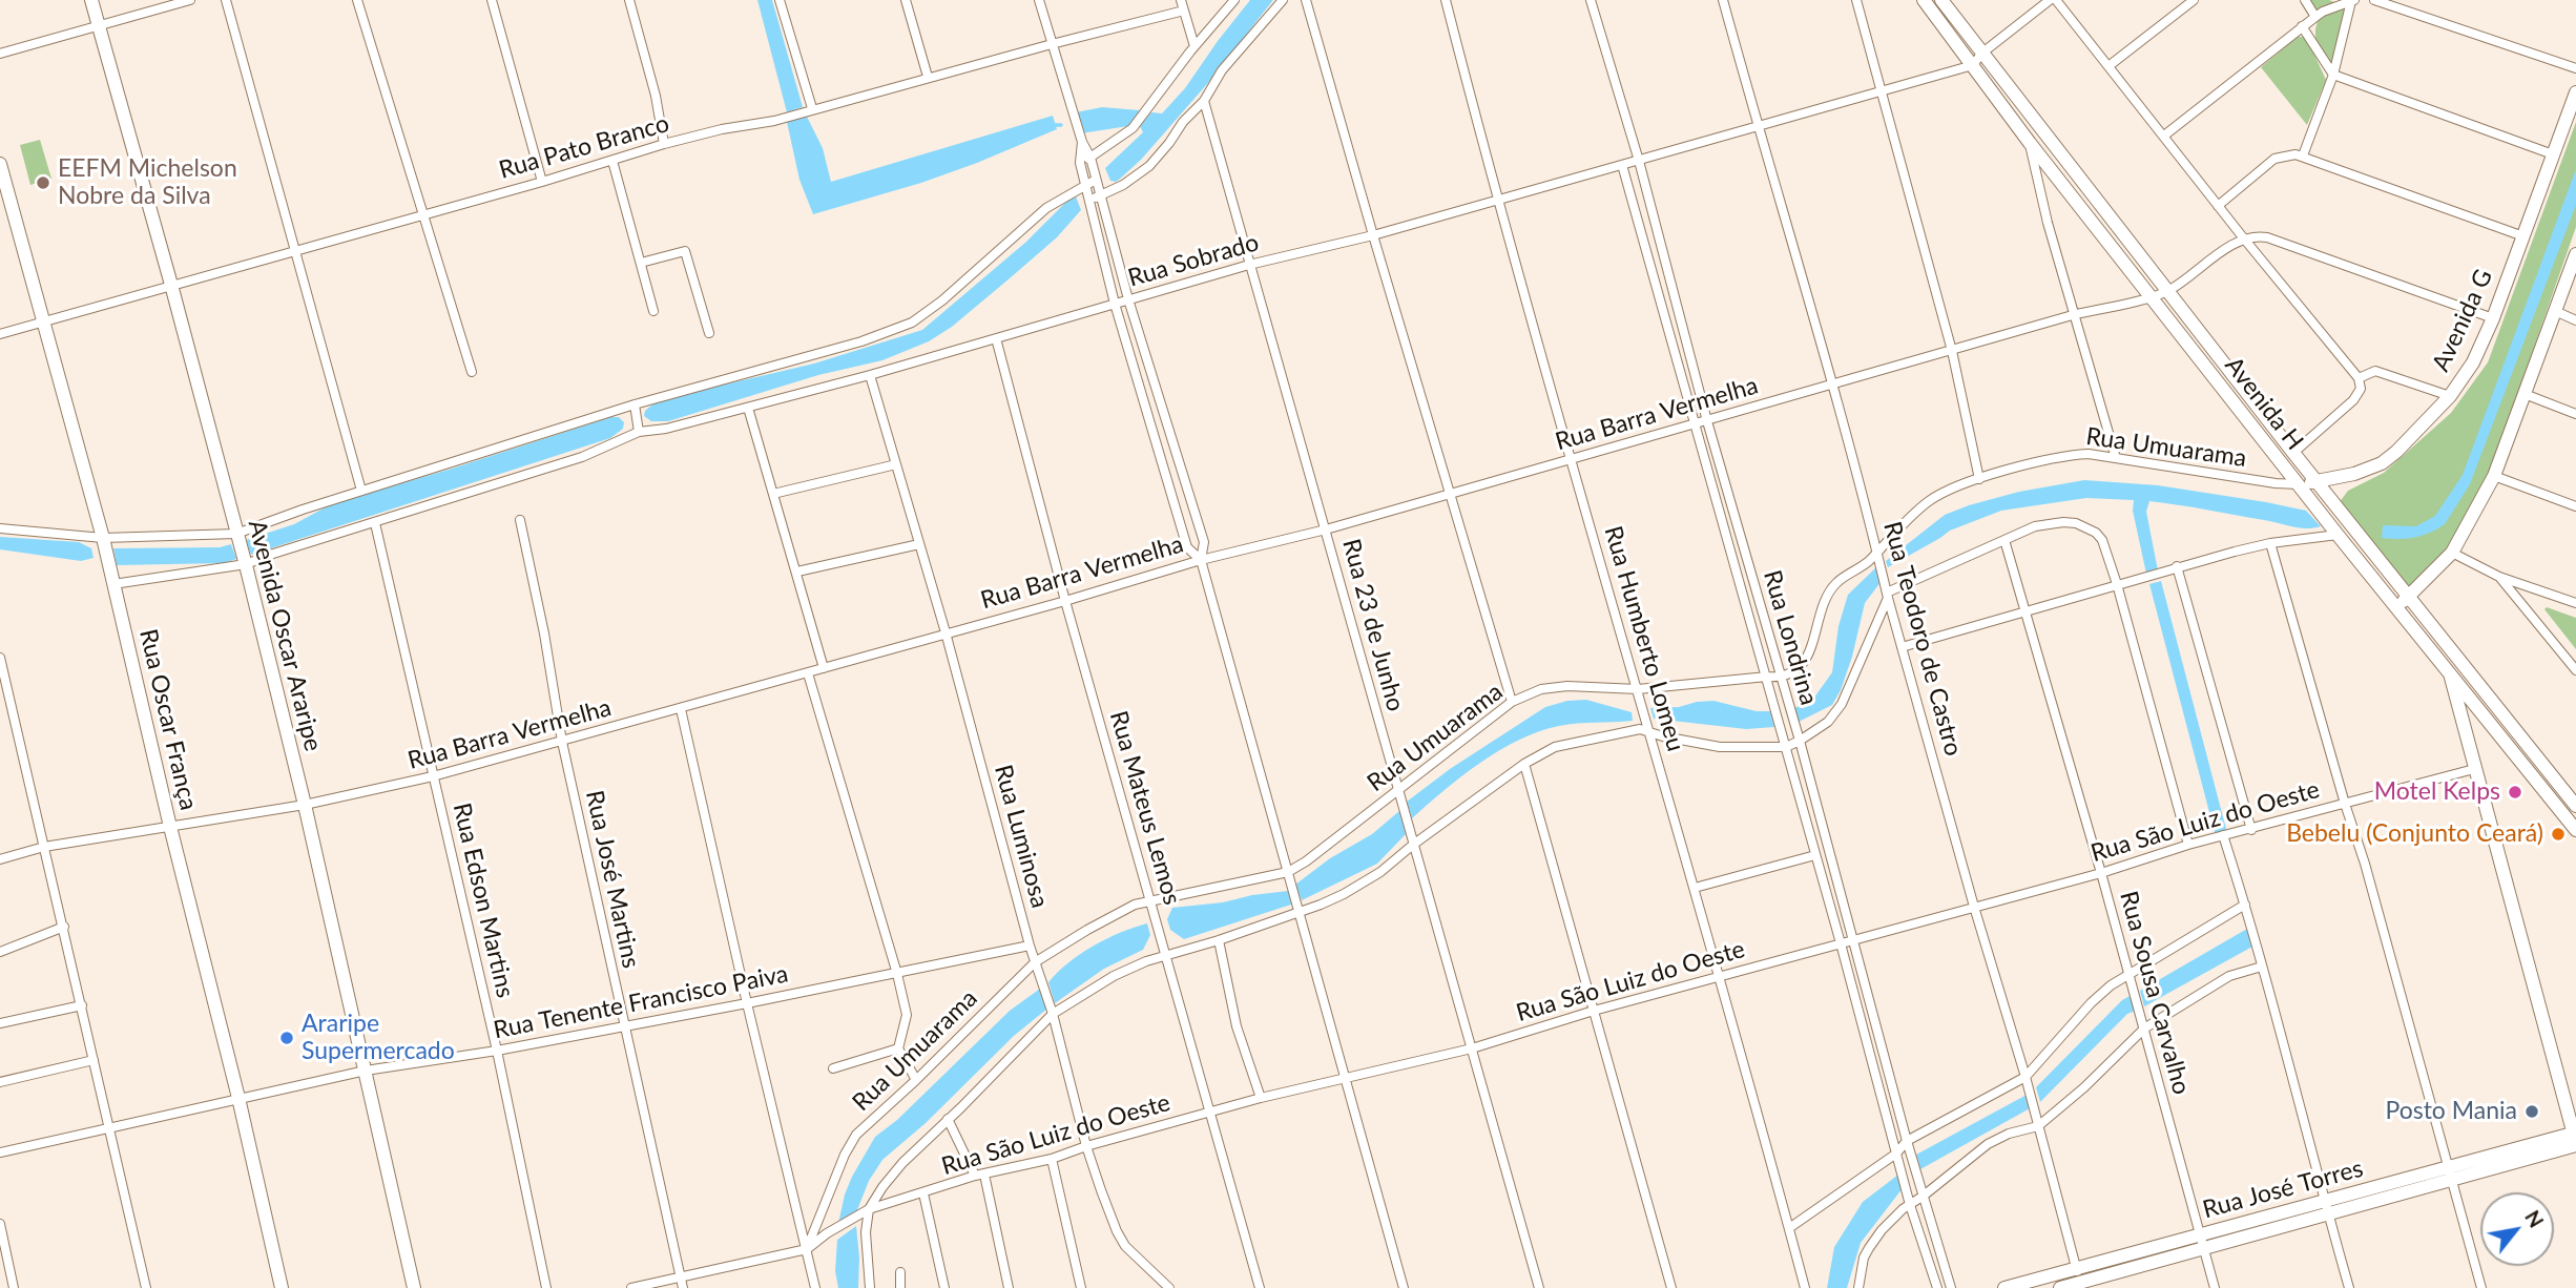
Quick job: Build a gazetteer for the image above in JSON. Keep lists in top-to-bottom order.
{
  "streets": {
    "street": [
      "Rua Pato Branco",
      "Rua Sobrado",
      "Avenida G",
      "Avenida H",
      "Rua Barra Vermelha",
      "Rua Umuarama",
      "Rua 23 de Junho",
      "Avenida Oscar Araripe",
      "Rua Londrina",
      "Rua Humberto Lomeu",
      "Rua Teodoro de Castro",
      "Rua Oscar França",
      "Rua Mateus Lemos",
      "Rua São Luiz do Oeste",
      "Rua Luminosa",
      "Rua José Martins",
      "Rua Edson Martins",
      "Rua Sousa Carvalho",
      "Rua Tenente Francisco Paiva",
      "Rua José Torres"
    ]
  },
  "crossings": [
    ["Rua Pato Branco", "Avenida Oscar Araripe"],
    ["Rua Pato Branco", "Rua Oscar França"],
    ["Rua Sobrado", "Avenida H"],
    ["Rua Sobrado", "Rua 23 de Junho"],
    ["Rua Sobrado", "Avenida Oscar Araripe"],
    ["Rua Sobrado", "Rua Londrina"],
    ["Rua Sobrado", "Rua Humberto Lomeu"],
    ["Rua Sobrado", "Rua Teodoro de Castro"],
    ["Rua Sobrado", "Rua Oscar França"],
    ["Rua Sobrado", "Rua Mateus Lemos"],
    ["Rua Sobrado", "Rua Luminosa"],
    ["Rua Sobrado", "Rua Edson Martins"],
    ["Avenida G", "Avenida H"],
    ["Avenida G", "Rua Umuarama"],
    ["Avenida H", "Rua Barra Vermelha"],
    ["Avenida H", "Rua Umuarama"],
    ["Rua Barra Vermelha", "Rua 23 de Junho"],
    ["Rua Barra Vermelha", "Avenida Oscar Araripe"],
    ["Rua Barra Vermelha", "Rua Londrina"],
    ["Rua Barra Vermelha", "Rua Humberto Lomeu"],
    ["Rua Barra Vermelha", "Rua Teodoro de Castro"],
    ["Rua Barra Vermelha", "Rua Oscar França"],
    ["Rua Barra Vermelha", "Rua Mateus Lemos"],
    ["Rua Barra Vermelha", "Rua Luminosa"],
    ["Rua Barra Vermelha", "Rua José Martins"],
    ["Rua Barra Vermelha", "Rua Edson Martins"],
    ["Rua Umuarama", "Rua 23 de Junho"],
    ["Rua Umuarama", "Rua Londrina"],
    ["Rua Umuarama", "Rua Humberto Lomeu"],
    ["Rua Umuarama", "Rua Teodoro de Castro"],
    ["Rua Umuarama", "Rua Mateus Lemos"],
    ["Rua Umuarama", "Rua São Luiz do Oeste"],
    ["Rua Umuarama", "Rua Luminosa"],
    ["Rua 23 de Junho", "Rua São Luiz do Oeste"],
    ["Avenida Oscar Araripe", "Rua Tenente Francisco Paiva"],
    ["Rua Londrina", "Rua São Luiz do Oeste"],
    ["Rua Humberto Lomeu", "Rua São Luiz do Oeste"],
    ["Rua Teodoro de Castro", "Rua São Luiz do Oeste"],
    ["Rua Teodoro de Castro", "Rua José Torres"],
    ["Rua Oscar França", "Rua Tenente Francisco Paiva"],
    ["Rua Mateus Lemos", "Rua São Luiz do Oeste"],
    ["Rua São Luiz do Oeste", "Rua Luminosa"],
    ["Rua São Luiz do Oeste", "Rua Sousa Carvalho"],
    ["Rua Luminosa", "Rua Tenente Francisco Paiva"],
    ["Rua José Martins", "Rua Tenente Francisco Paiva"],
    ["Rua Edson Martins", "Rua Tenente Francisco Paiva"],
    ["Rua Sousa Carvalho", "Rua José Torres"]
  ],
  "places": [
    "EEFM Michelson Nobre da Silva",
    "Motel Kelps",
    "Bebelu (Conjunto Ceará)",
    "Araripe Supermercado",
    "Posto Mania"
  ],
  "north": "top right"
}
